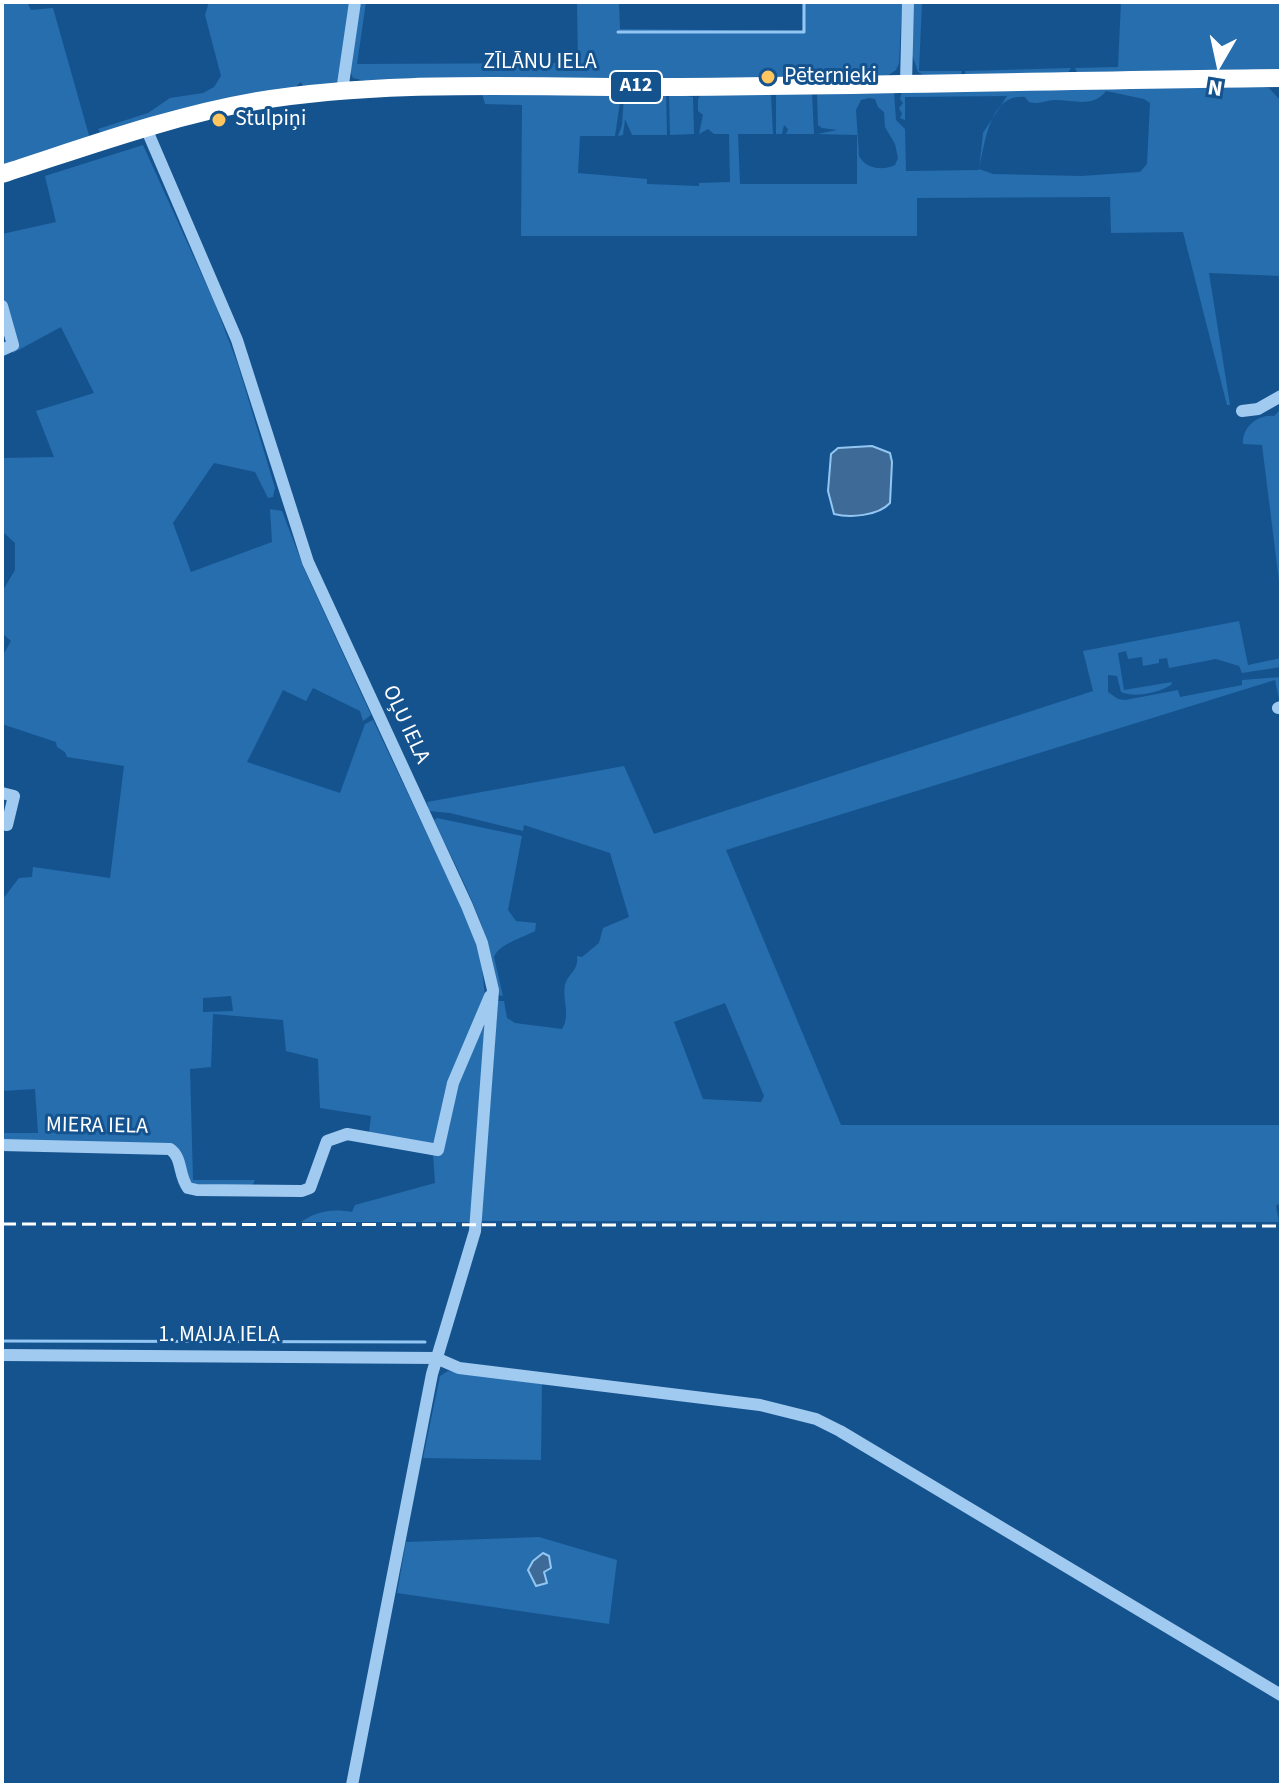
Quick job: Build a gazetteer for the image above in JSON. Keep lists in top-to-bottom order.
{
  "streets": {
    "highway": ["ZĪLĀNU IELA", "A12"],
    "street": ["OĻU IELA", "MIERA IELA", "1. MAIJA IELA"]
  },
  "crossings": [
    ["ZĪLĀNU IELA", "OĻU IELA"],
    ["OĻU IELA", "MIERA IELA"],
    ["OĻU IELA", "1. MAIJA IELA"]
  ],
  "places": ["Pēternieki", "Stulpiņi"],
  "north": "bottom"
}
